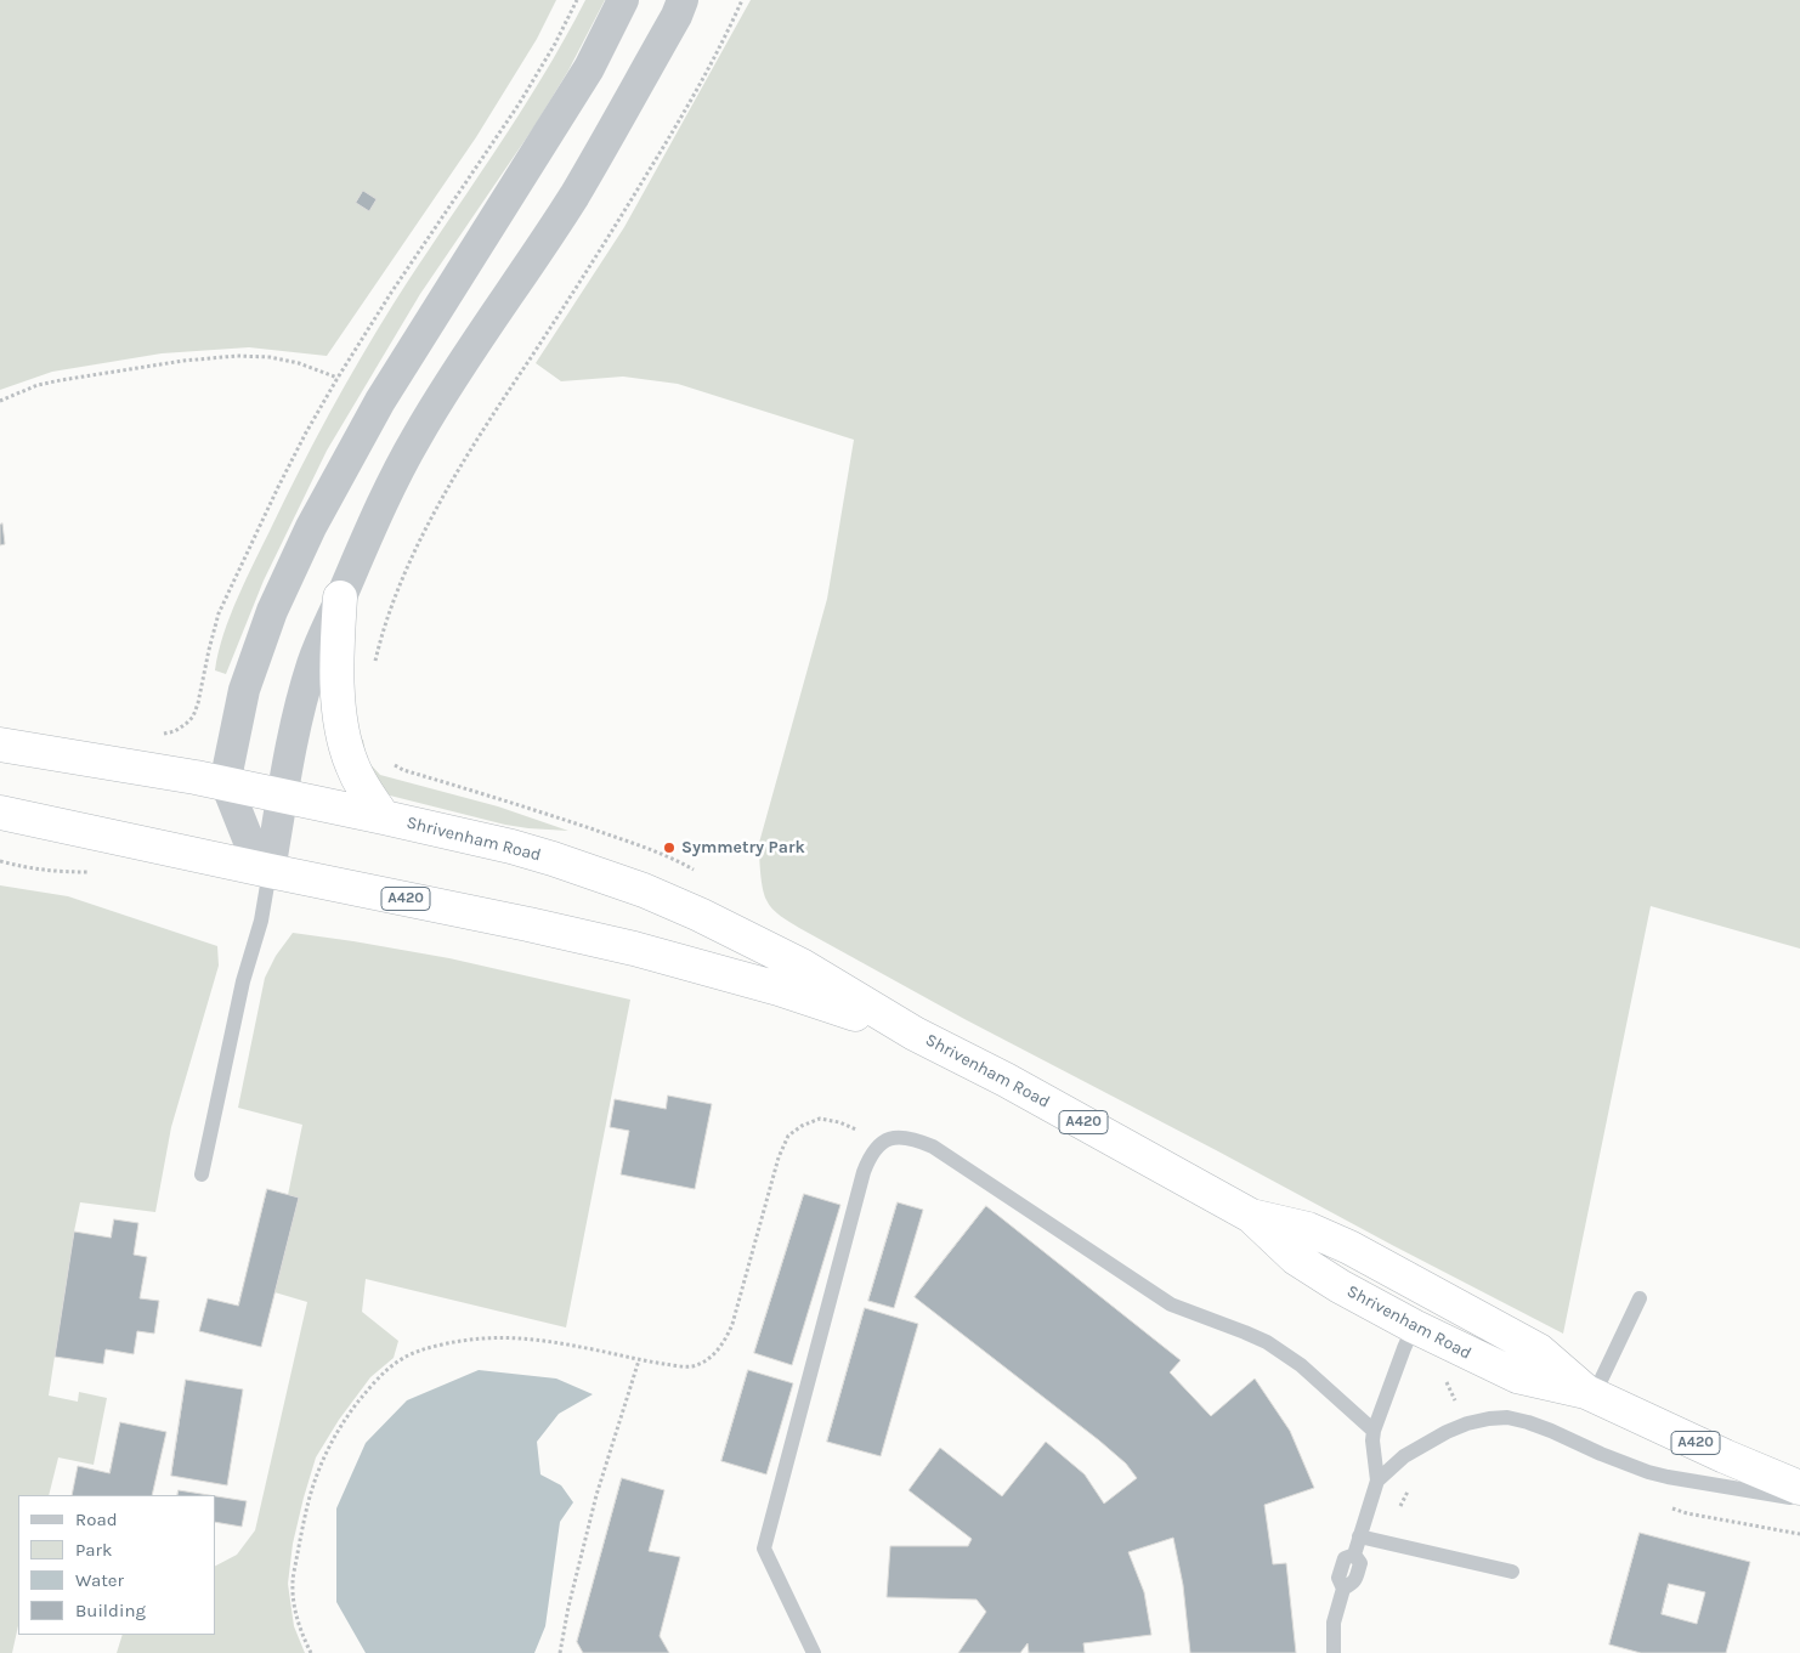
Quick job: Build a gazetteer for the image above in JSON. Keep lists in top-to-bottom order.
{
  "streets": {
    "highway": ["Shrivenham Road", "A420"]
  },
  "places": ["Symmetry Park"],
  "legend": [
    "Road",
    "Park",
    "Water",
    "Building"
  ]
}
